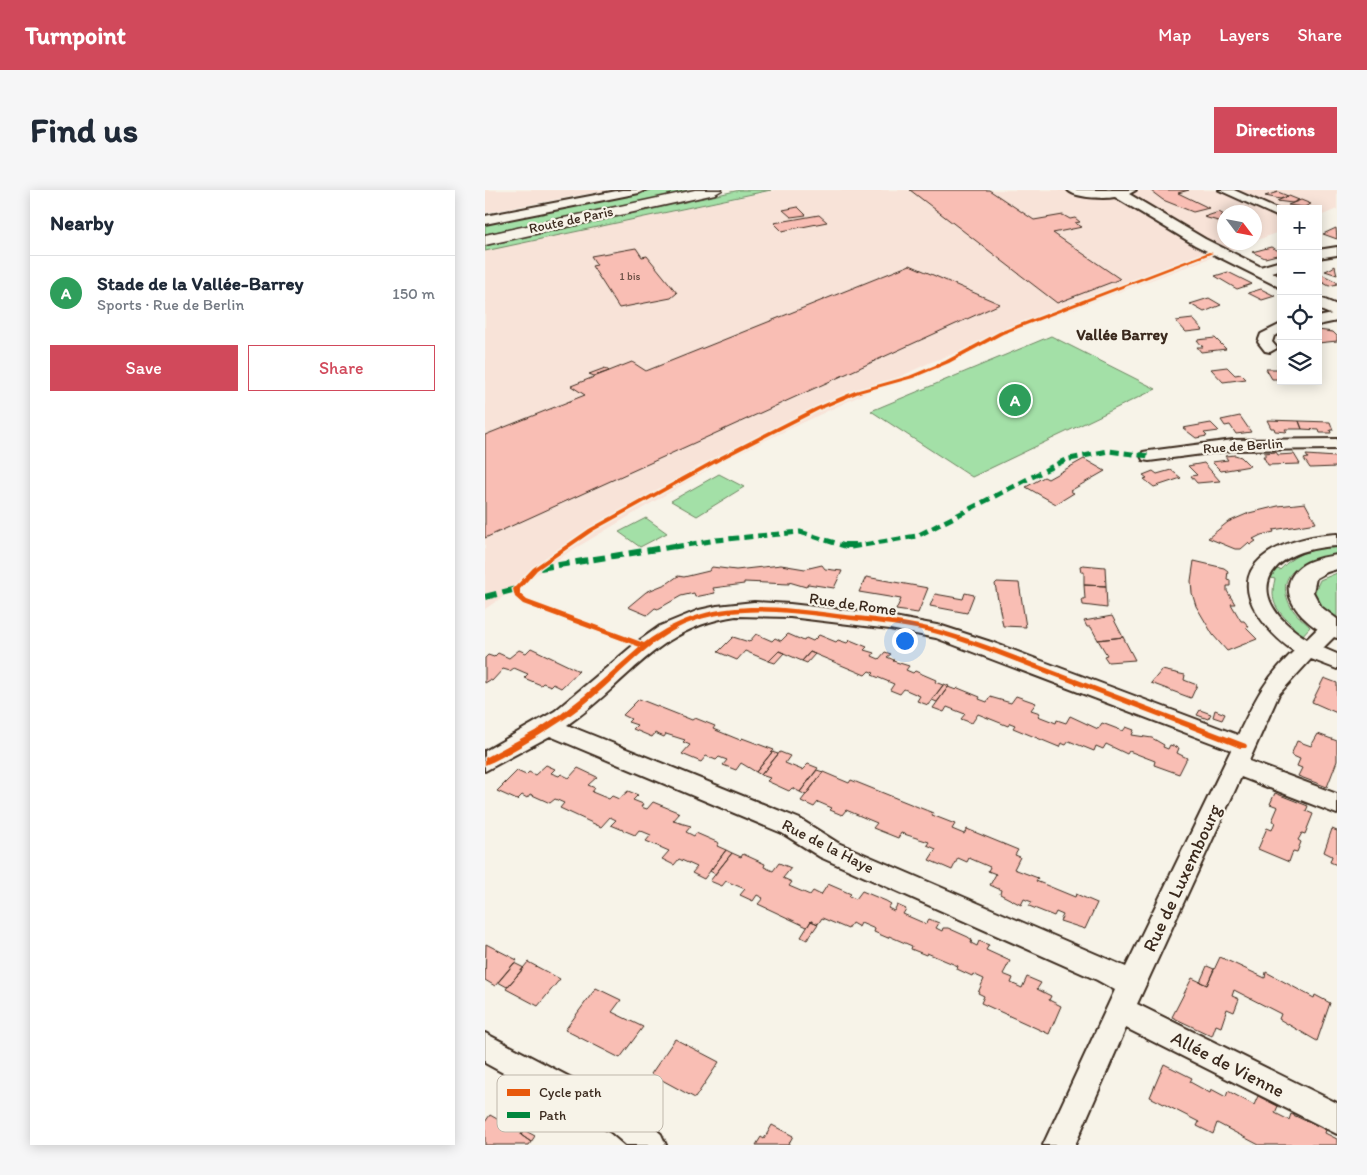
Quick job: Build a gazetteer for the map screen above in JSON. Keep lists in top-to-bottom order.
{
  "streets": {
    "main road": ["Route de Paris"],
    "street": [
      "Rue de Berlin",
      "Rue de Rome",
      "Rue de la Haye",
      "Rue de Luxembourg",
      "Allée de Vienne"
    ]
  },
  "crossings": [
    ["Rue de Rome", "Rue de la Haye"],
    ["Rue de Rome", "Rue de Luxembourg"],
    ["Rue de la Haye", "Rue de Luxembourg"],
    ["Rue de la Haye", "Allée de Vienne"],
    ["Rue de Luxembourg", "Allée de Vienne"]
  ],
  "districts": ["Vallée Barrey"],
  "house_numbers": ["1 bis"],
  "legend": ["Cycle path", "Path"],
  "north": "bottom right",
  "page": {
    "header": "Turnpoint",
    "nav": ["Map", "Layers", "Share"],
    "buttons": [
      "Directions",
      ["Save", "Share"]
    ],
    "title": "Find us",
    "heading": "Nearby",
    "map_buttons": ["+", "−"],
    "list": [
      {
        "mark": "A",
        "name": "Stade de la Vallée-Barrey",
        "note": "Sports · Rue de Berlin",
        "value": "150 m"
      }
    ],
    "pins": "A"
  }
}
